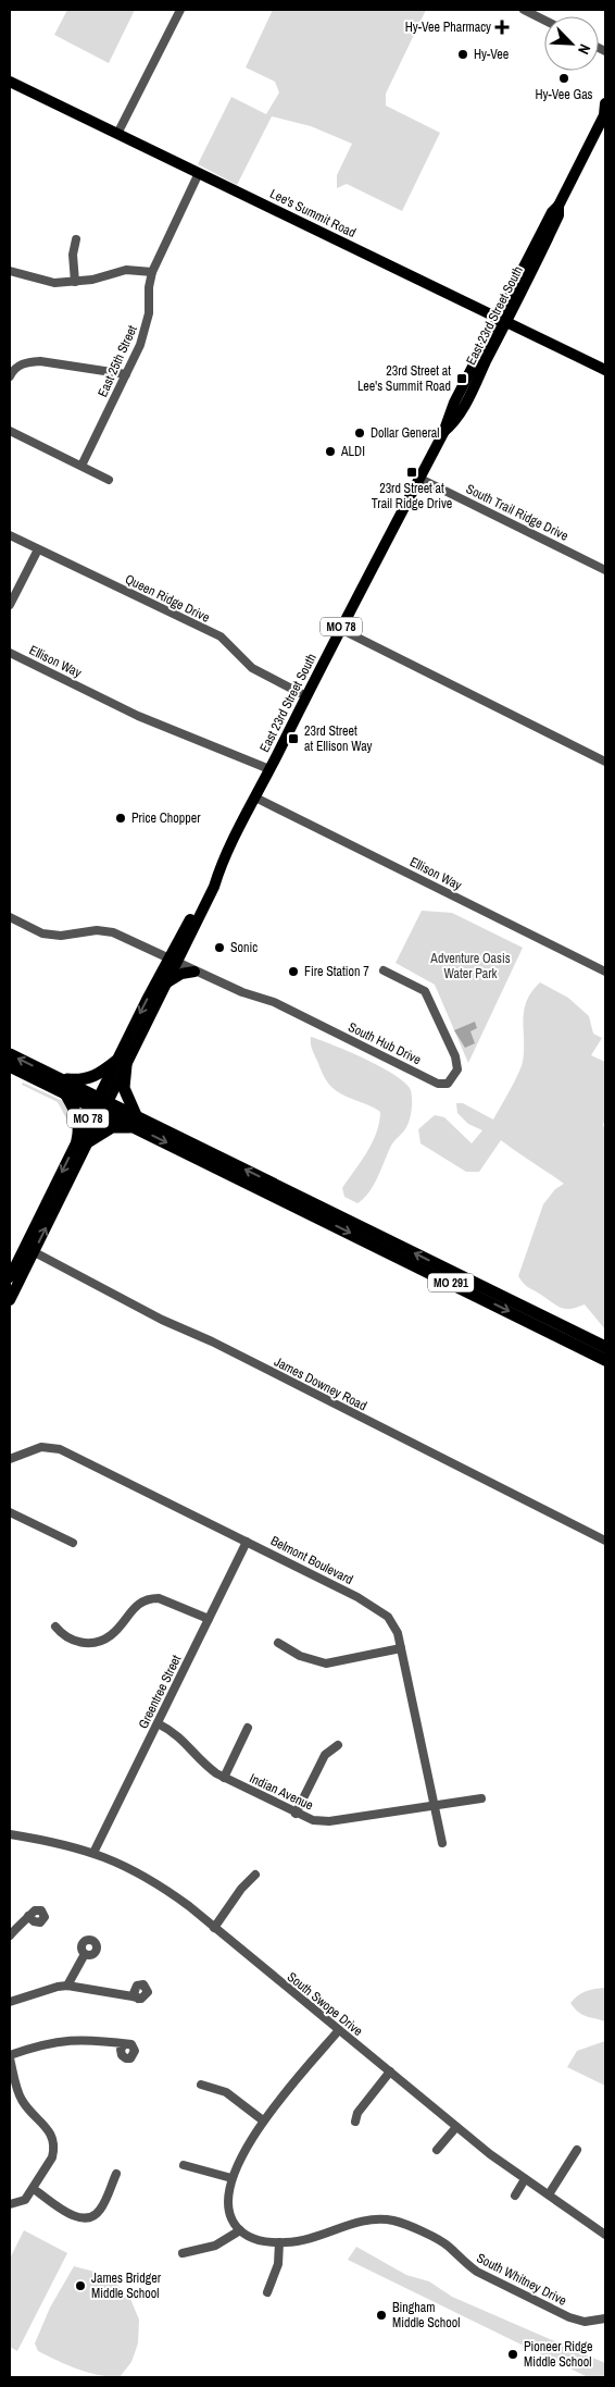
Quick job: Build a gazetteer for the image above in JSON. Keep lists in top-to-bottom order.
{
  "streets": {
    "highway": ["MO 291"],
    "main road": ["Lee's Summit Road", "East 23rd Street South", "MO 78"],
    "street": [
      "East 25th Street",
      "South Trail Ridge Drive",
      "Queen Ridge Drive",
      "Ellison Way",
      "South Hub Drive",
      "James Downey Road",
      "Belmont Boulevard",
      "Greentree Street",
      "Indian Avenue",
      "South Swope Drive",
      "South Whitney Drive"
    ]
  },
  "crossings": [
    ["Lee's Summit Road", "East 23rd Street South"],
    ["Lee's Summit Road", "East 25th Street"],
    ["East 23rd Street South", "South Trail Ridge Drive"],
    ["East 23rd Street South", "Queen Ridge Drive"],
    ["East 23rd Street South", "Ellison Way"],
    ["East 23rd Street South", "South Hub Drive"],
    ["East 23rd Street South", "MO 291"],
    ["East 23rd Street South", "James Downey Road"],
    ["Belmont Boulevard", "Greentree Street"],
    ["Belmont Boulevard", "Indian Avenue"],
    ["Greentree Street", "Indian Avenue"],
    ["Greentree Street", "South Swope Drive"]
  ],
  "parks": ["Adventure Oasis Water Park"],
  "places": {
    "health": ["Hy-Vee Pharmacy"],
    "other": [
      "Hy-Vee",
      "Hy-Vee Gas",
      "Dollar General",
      "ALDI",
      "Price Chopper",
      "Sonic",
      "Fire Station 7",
      "James Bridger Middle School",
      "Bingham Middle School",
      "Pioneer Ridge Middle School"
    ],
    "transit": ["23rd Street at Lee's Summit Road", "23rd Street at Trail Ridge Drive", "23rd Street at Ellison Way"]
  },
  "north": "bottom right"
}
